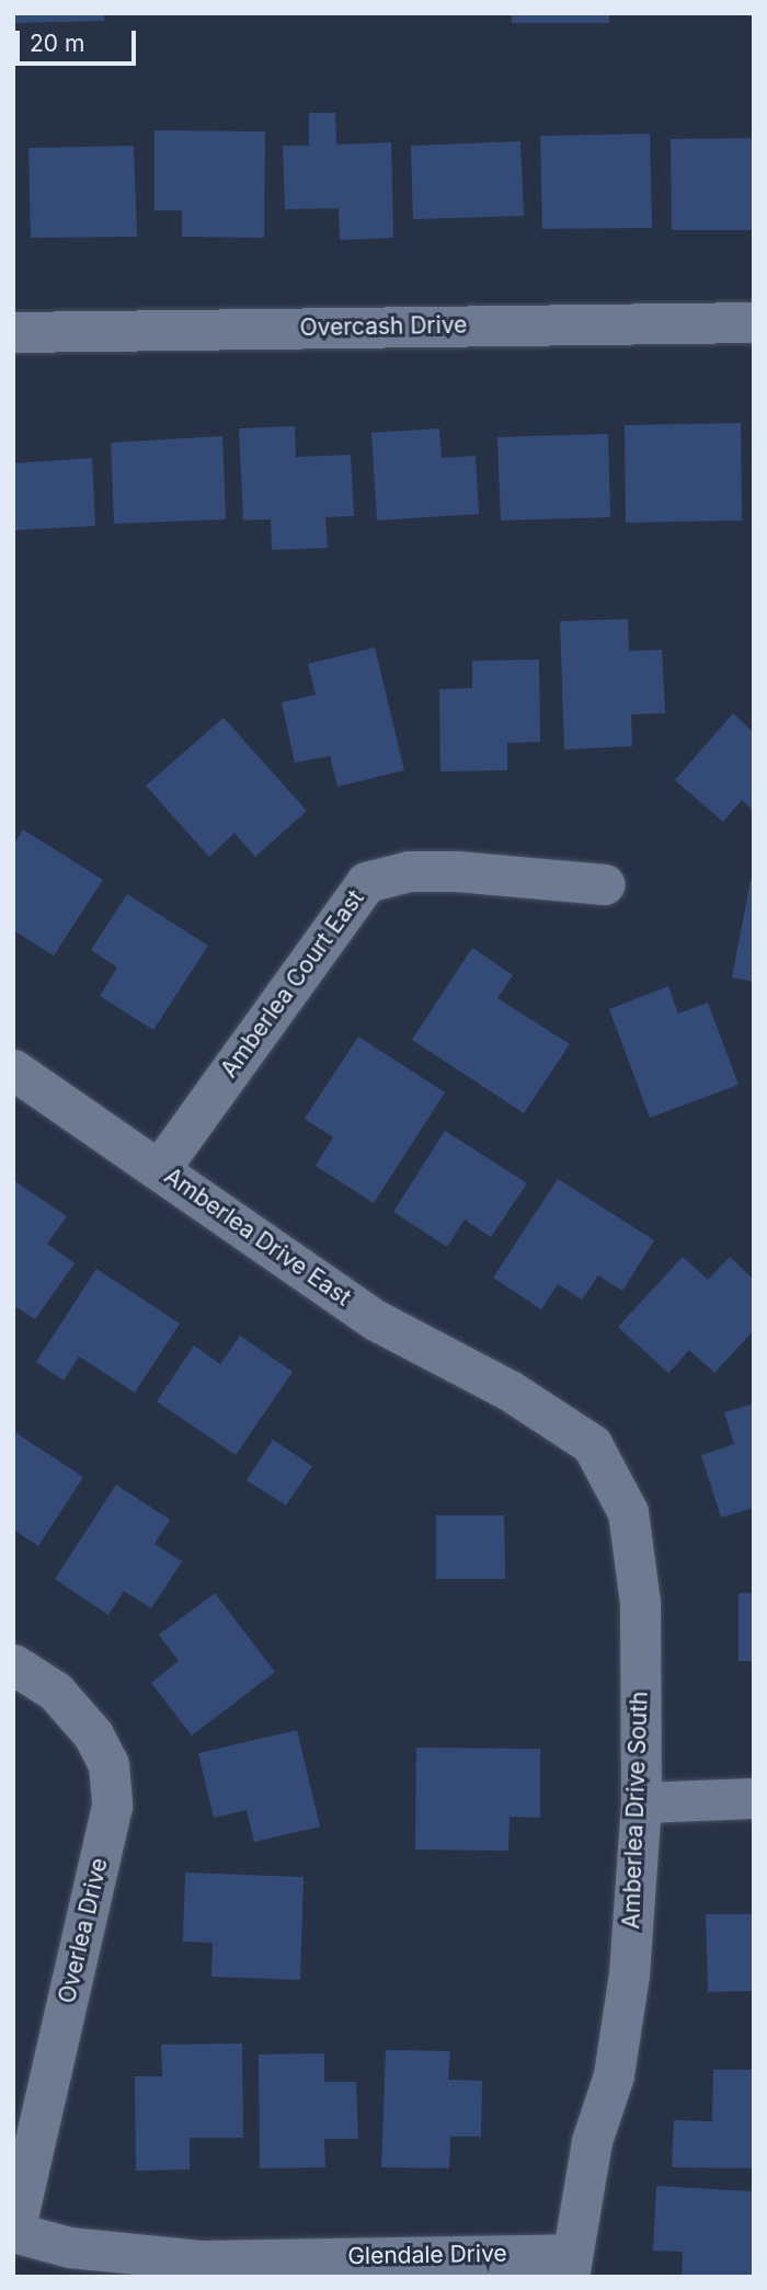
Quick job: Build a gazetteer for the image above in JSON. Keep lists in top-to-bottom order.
{
  "streets": {
    "street": [
      "Overcash Drive",
      "Amberlea Court East",
      "Amberlea Drive East",
      "Amberlea Drive South",
      "Overlea Drive",
      "Glendale Drive"
    ]
  },
  "crossings": [
    ["Amberlea Court East", "Amberlea Drive East"],
    ["Amberlea Drive East", "Amberlea Drive South"],
    ["Amberlea Drive South", "Glendale Drive"],
    ["Overlea Drive", "Glendale Drive"]
  ],
  "scale_bar": "20 m"
}
